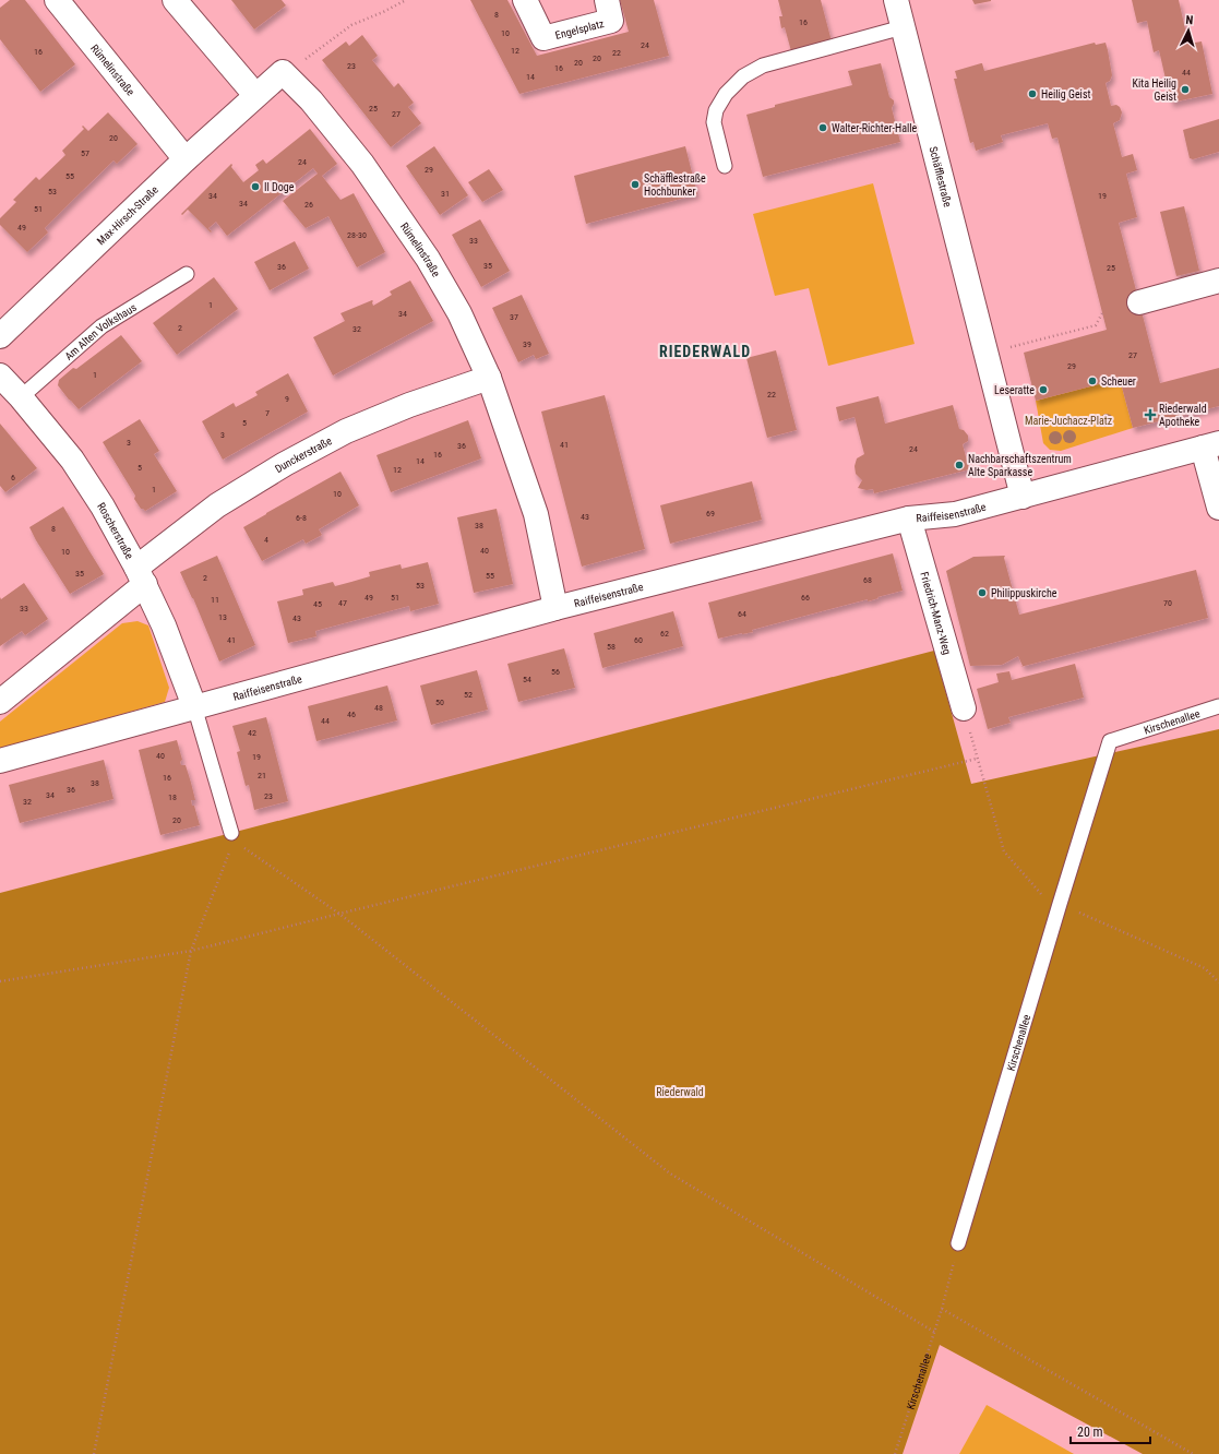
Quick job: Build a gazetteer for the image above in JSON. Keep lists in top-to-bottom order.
{
  "streets": {
    "street": [
      "Engelsplatz",
      "Rümelinstraße",
      "Schäfflestraße",
      "Max-Hirsch-Straße",
      "Dunckerstraße",
      "Raiffeisenstraße",
      "Roscherstraße",
      "Friedrich-Manz-Weg"
    ],
    "lane": ["Am Alten Volkshaus", "Kirschenallee"]
  },
  "crossings": [
    ["Rümelinstraße", "Max-Hirsch-Straße"],
    ["Rümelinstraße", "Dunckerstraße"],
    ["Rümelinstraße", "Raiffeisenstraße"],
    ["Schäfflestraße", "Raiffeisenstraße"],
    ["Am Alten Volkshaus", "Roscherstraße"],
    ["Dunckerstraße", "Roscherstraße"],
    ["Raiffeisenstraße", "Roscherstraße"],
    ["Raiffeisenstraße", "Friedrich-Manz-Weg"]
  ],
  "districts": ["RIEDERWALD"],
  "parks": ["Marie-Juchacz-Platz", "Riederwald"],
  "places": {
    "other": [
      "Kita Heilig Geist",
      "Heilig Geist",
      "Walter-Richter-Halle",
      "Schäfflestraße Hochbunker",
      "Il Doge",
      "Scheuer",
      "Leseratte",
      "Nachbarschaftszentrum Alte Sparkasse",
      "Philippuskirche"
    ],
    "health": ["Riederwald Apotheke"]
  },
  "house_numbers": [
    "8",
    "16",
    "10",
    "24",
    "12",
    "16",
    "22",
    "20",
    "20",
    "23",
    "16",
    "44",
    "14",
    "25",
    "27",
    "20",
    "57",
    "24",
    "29",
    "55",
    "53",
    "31",
    "34",
    "19",
    "34",
    "26",
    "51",
    "49",
    "28-30",
    "33",
    "35",
    "36",
    "25",
    "1",
    "34",
    "37",
    "2",
    "32",
    "39",
    "27",
    "29",
    "1",
    "22",
    "9",
    "7",
    "5",
    "3",
    "3",
    "41",
    "36",
    "24",
    "16",
    "14",
    "5",
    "12",
    "6",
    "1",
    "10",
    "69",
    "43",
    "6-8",
    "38",
    "8",
    "4",
    "40",
    "10",
    "35",
    "55",
    "2",
    "68",
    "53",
    "49",
    "51",
    "66",
    "11",
    "47",
    "70",
    "45",
    "33",
    "64",
    "13",
    "43",
    "62",
    "41",
    "60",
    "58",
    "56",
    "54",
    "52",
    "50",
    "48",
    "46",
    "44",
    "42",
    "40",
    "19",
    "21",
    "16",
    "38",
    "36",
    "34",
    "23",
    "18",
    "32",
    "20"
  ],
  "scale_bar": "20 m",
  "north": "top"
}
